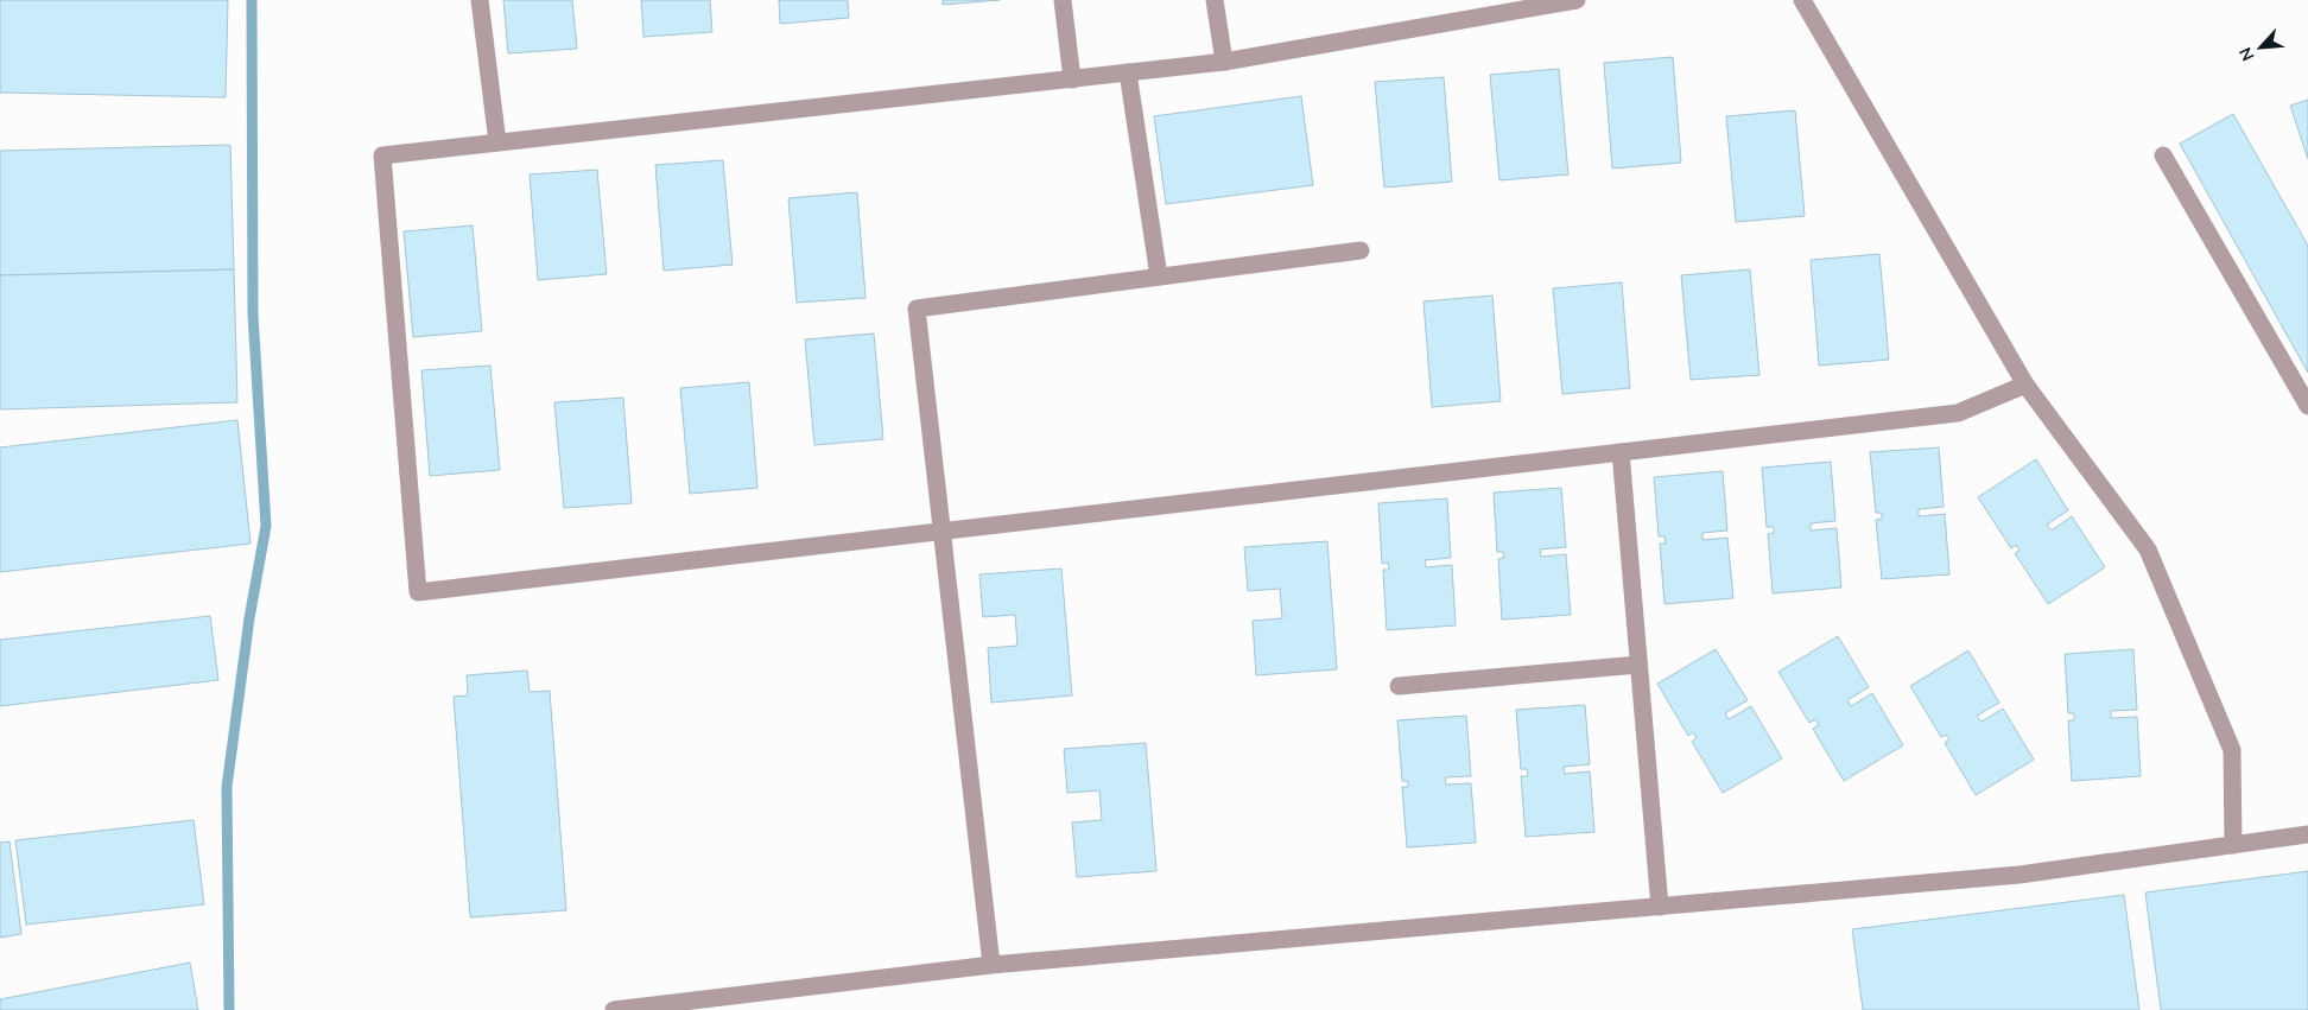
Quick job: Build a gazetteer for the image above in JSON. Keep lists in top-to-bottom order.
{
  "north": "bottom left"
}
